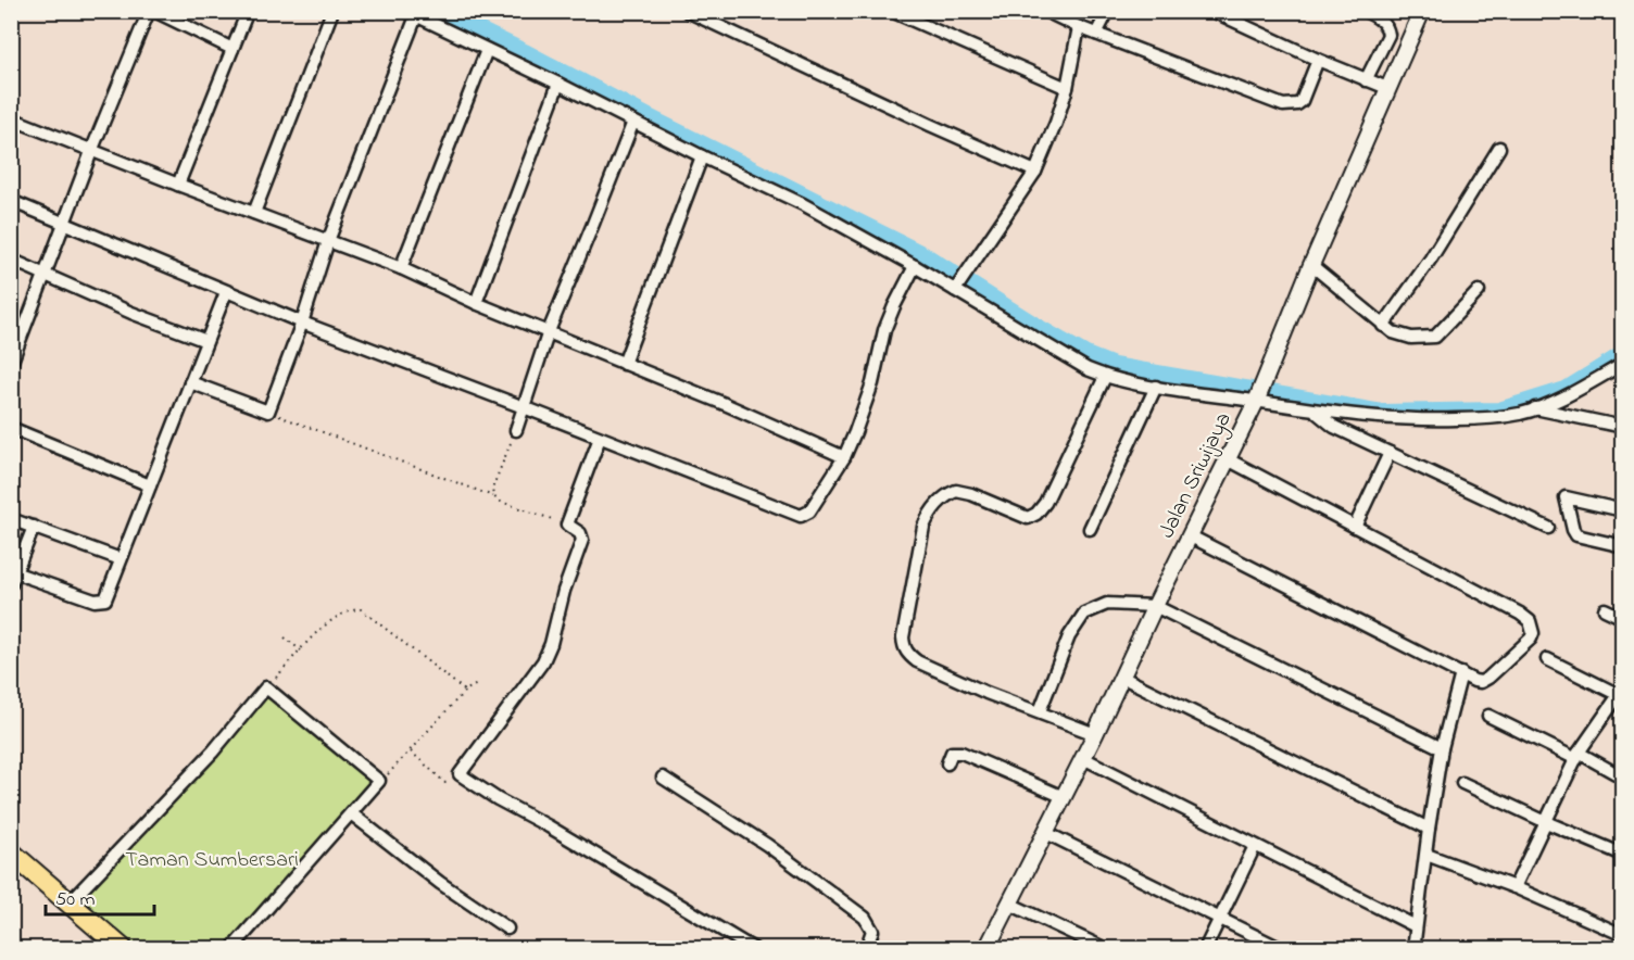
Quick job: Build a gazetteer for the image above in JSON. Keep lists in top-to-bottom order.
{
  "streets": {
    "street": ["Jalan Sriwijaya"]
  },
  "parks": ["Taman Sumbersari"],
  "scale_bar": "50 m"
}
